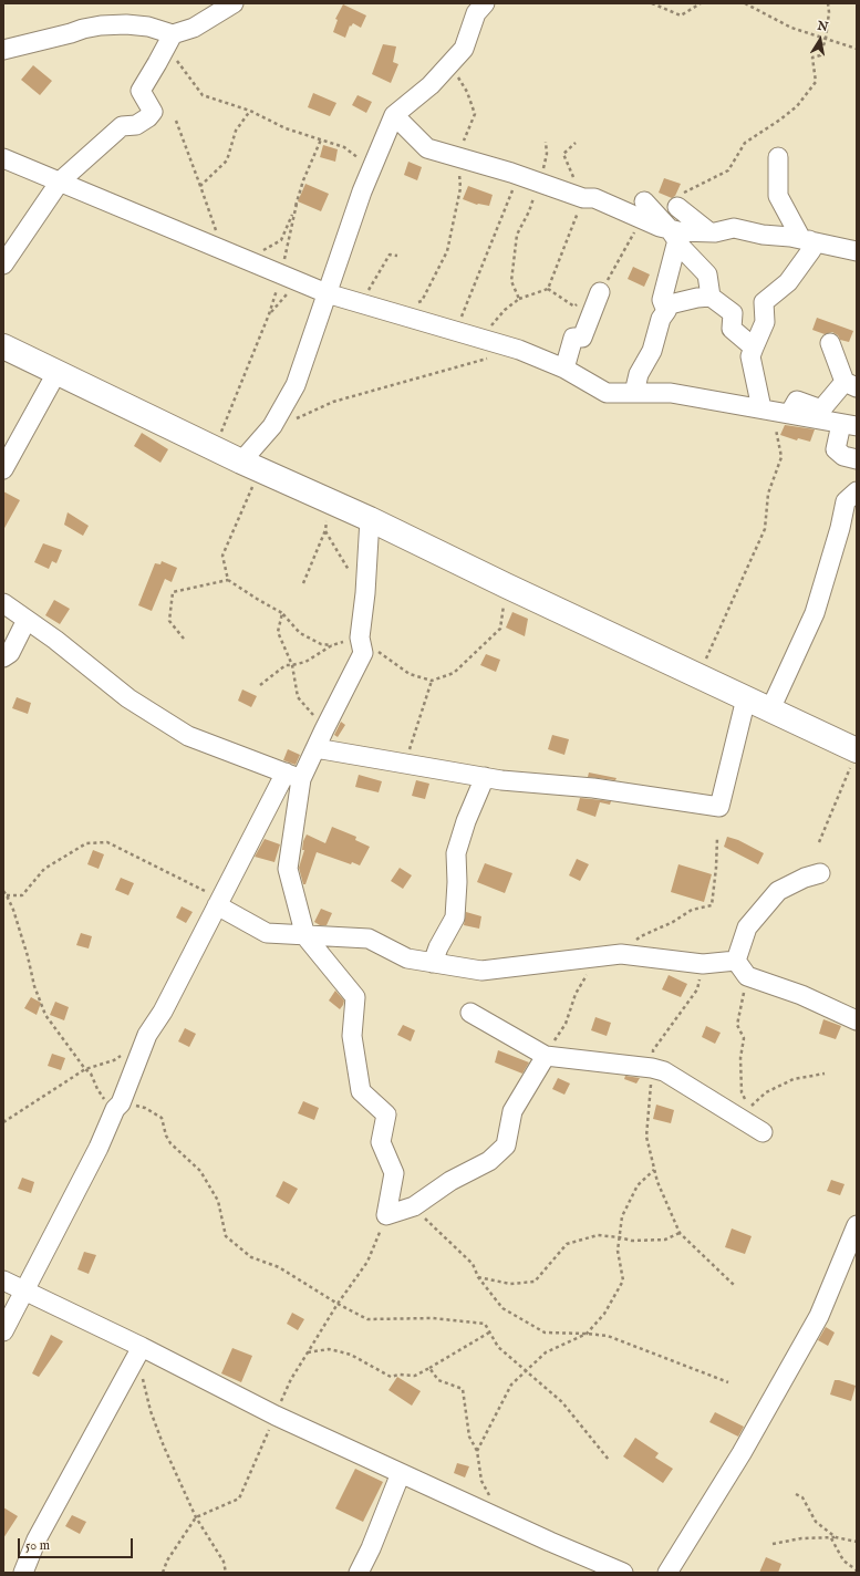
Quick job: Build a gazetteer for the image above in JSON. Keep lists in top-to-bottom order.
{
  "scale_bar": "50 m",
  "north": "top"
}
